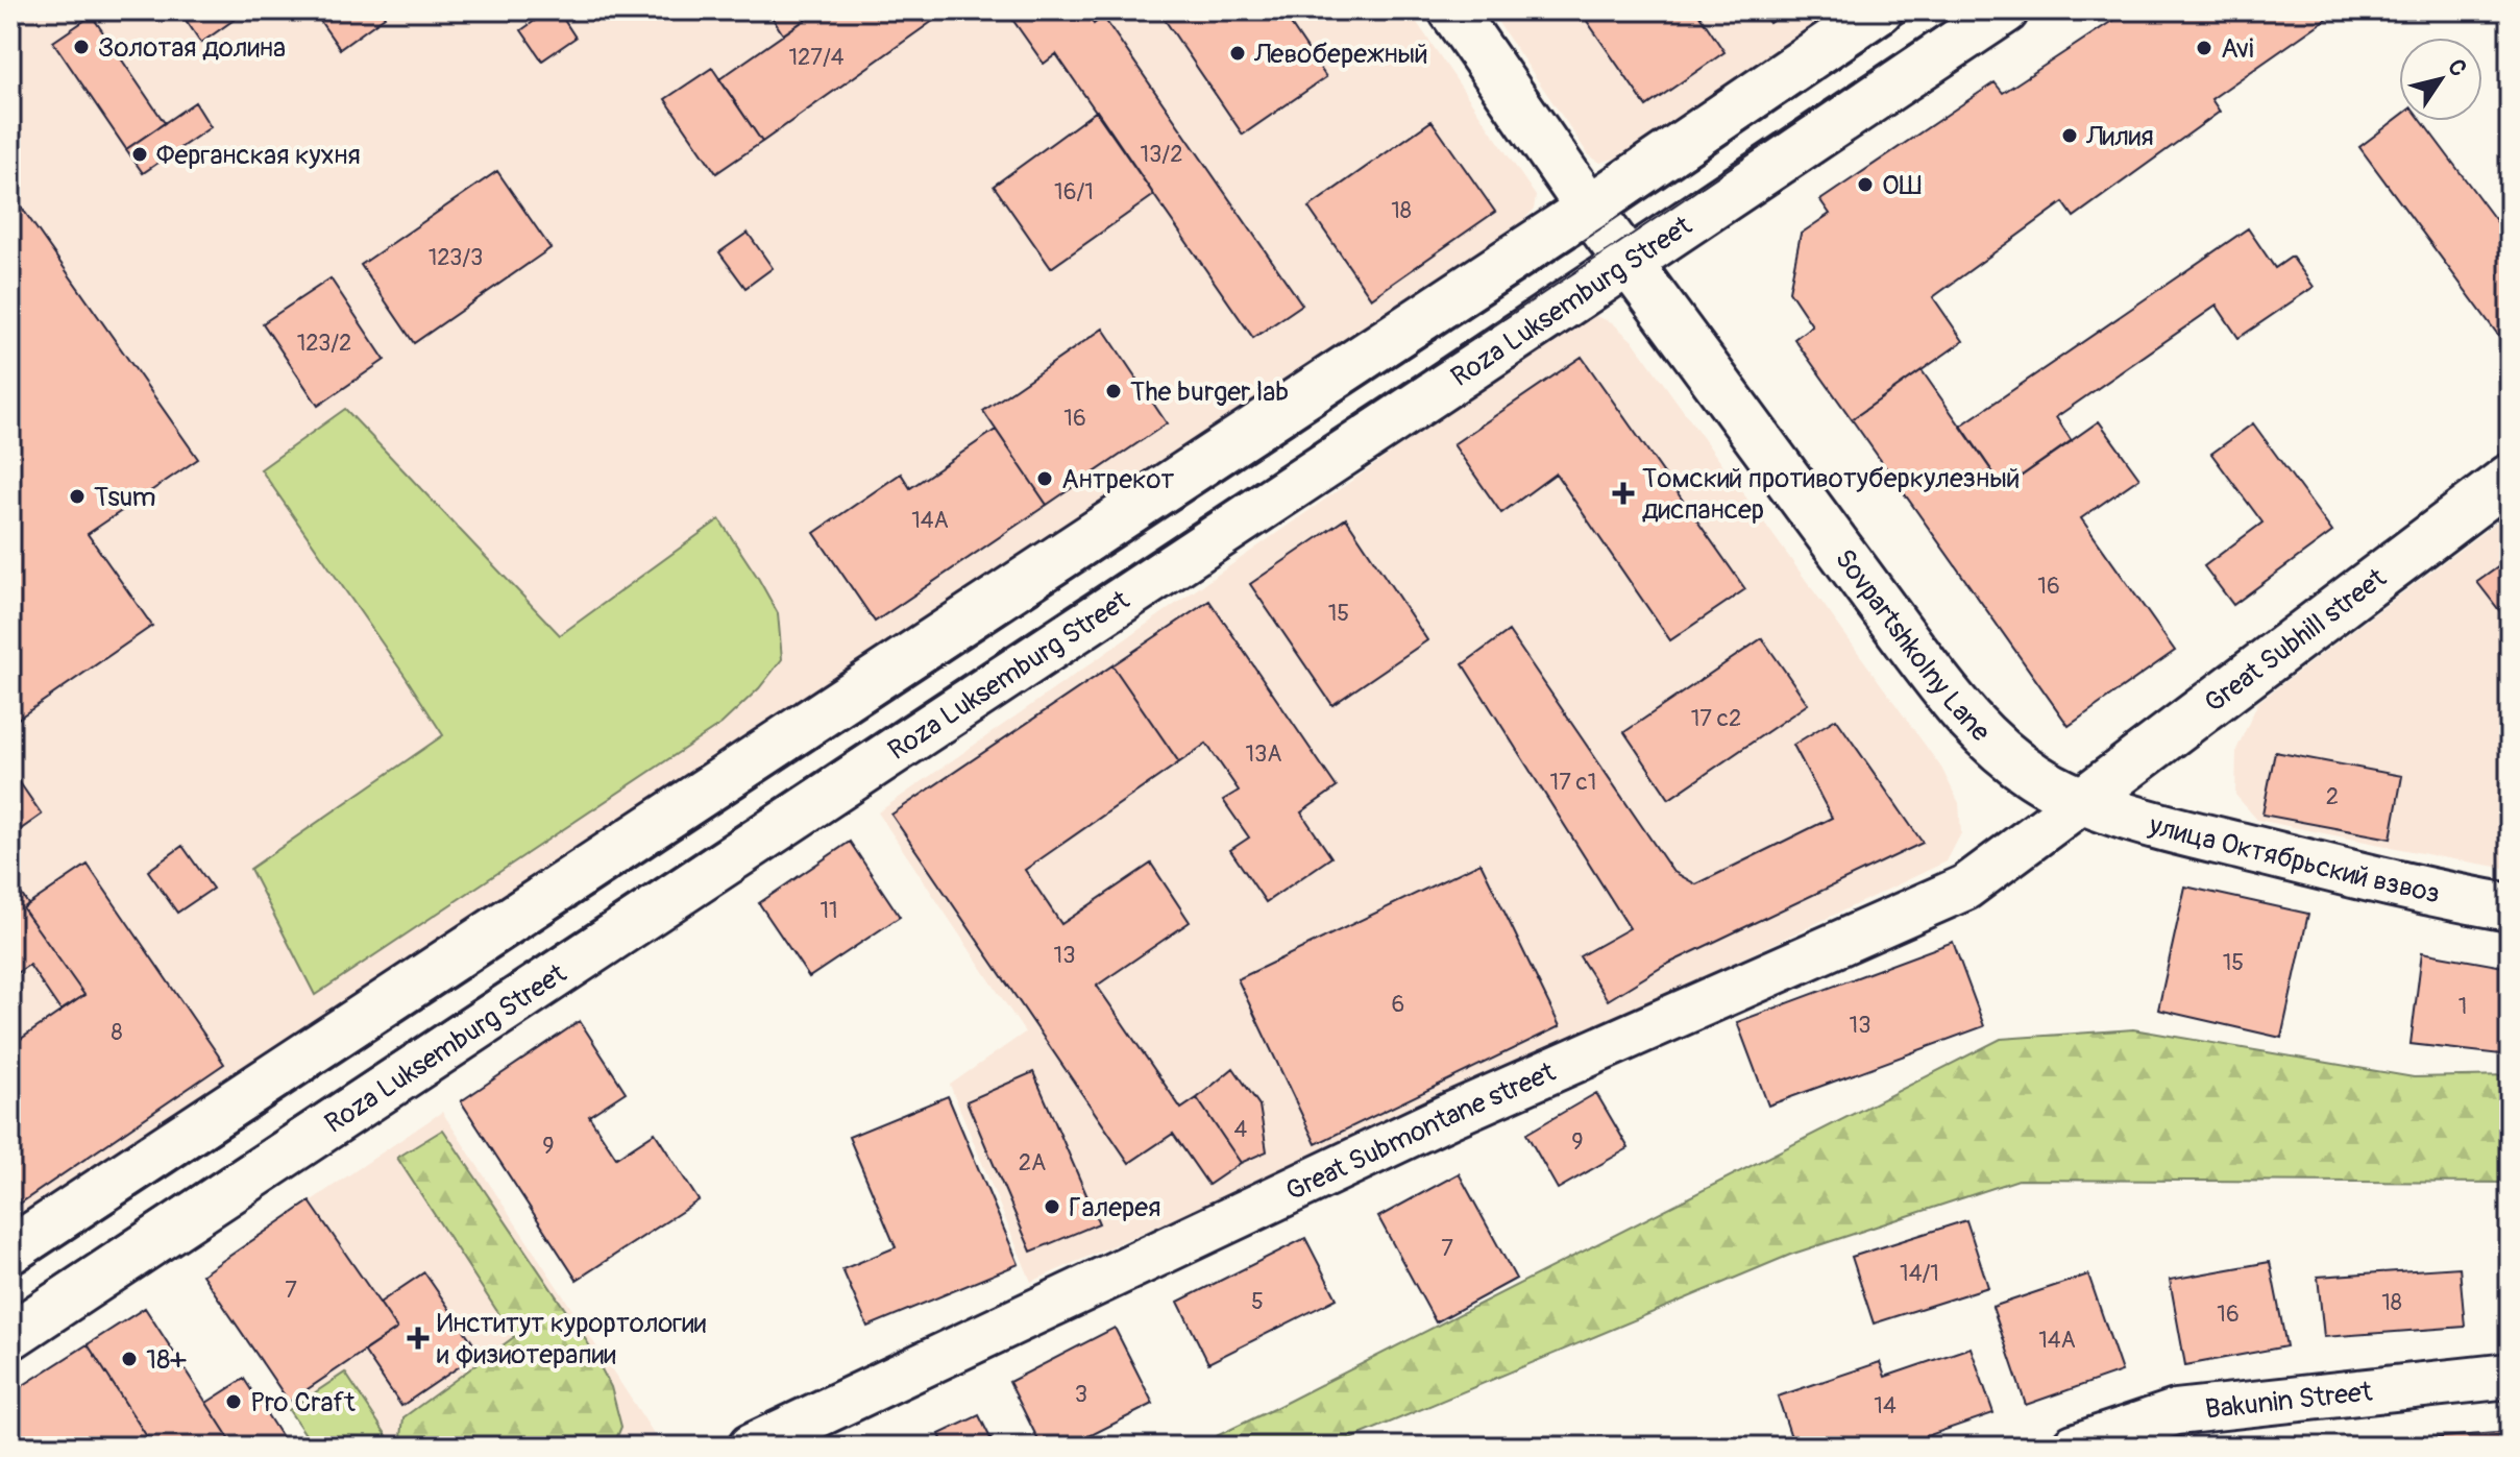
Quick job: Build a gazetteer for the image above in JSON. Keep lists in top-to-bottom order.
{
  "streets": {
    "main road": [
      "Roza Luksemburg Street",
      "Great Subhill street",
      "Sovpartshkolny Lane",
      "улица Октябрьский взвоз"
    ],
    "street": ["Great Submontane street", "Bakunin Street"]
  },
  "crossings": [
    ["Roza Luksemburg Street", "Sovpartshkolny Lane"],
    ["Great Subhill street", "Sovpartshkolny Lane"],
    ["Great Subhill street", "улица Октябрьский взвоз"],
    ["Great Subhill street", "Great Submontane street"],
    ["Sovpartshkolny Lane", "улица Октябрьский взвоз"],
    ["Sovpartshkolny Lane", "Great Submontane street"],
    ["улица Октябрьский взвоз", "Great Submontane street"]
  ],
  "places": {
    "other": [
      "Золотая долина",
      "Avi",
      "Левобережный",
      "Лилия",
      "Ферганская кухня",
      "ОШ",
      "The burger lab",
      "Антрекот",
      "Tsum",
      "Галерея",
      "18+",
      "Pro Craft"
    ],
    "health": ["Томский противотуберкулезный диспансер", "Институт курортологии и физиотерапии"]
  },
  "house_numbers": [
    "127/4",
    "13/2",
    "16/1",
    "18",
    "123/3",
    "123/2",
    "16",
    "14А",
    "16",
    "15",
    "17 с2",
    "13А",
    "17 с1",
    "2",
    "11",
    "13",
    "15",
    "6",
    "1",
    "13",
    "8",
    "4",
    "9",
    "9",
    "2А",
    "7",
    "14/1",
    "7",
    "5",
    "18",
    "16",
    "14А",
    "3",
    "14"
  ],
  "north": "top right"
}
